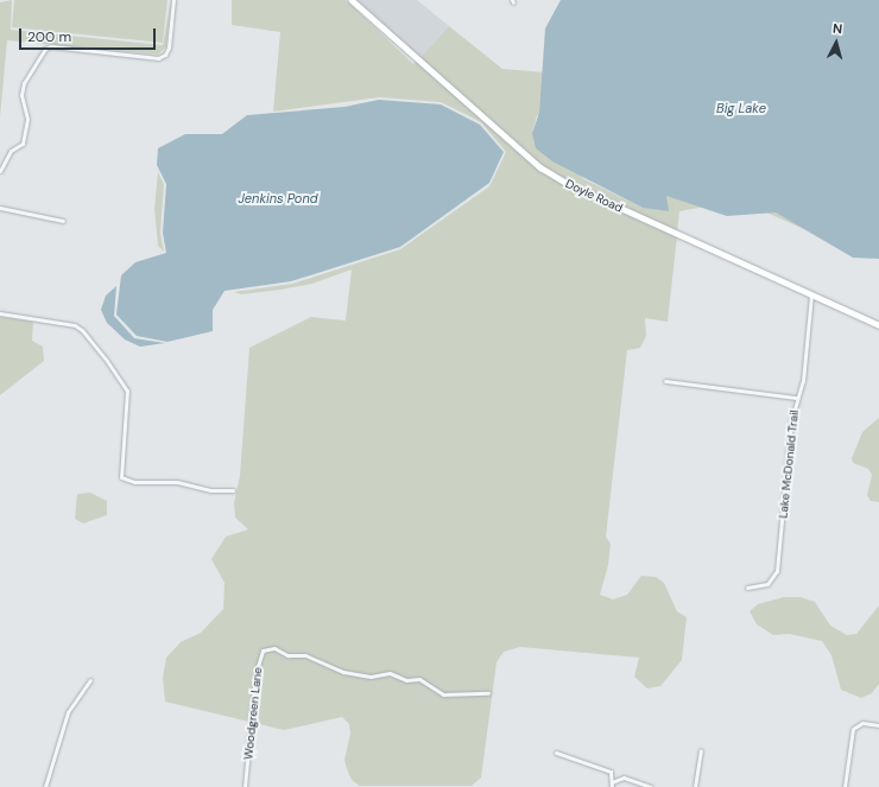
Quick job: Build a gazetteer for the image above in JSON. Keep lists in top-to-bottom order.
{
  "streets": {
    "main road": ["Doyle Road"],
    "street": ["Lake McDonald Trail", "Woodgreen Lane"]
  },
  "crossings": [
    ["Doyle Road", "Lake McDonald Trail"]
  ],
  "water": ["Big Lake", "Jenkins Pond"],
  "scale_bar": "200 m",
  "north": "top"
}
